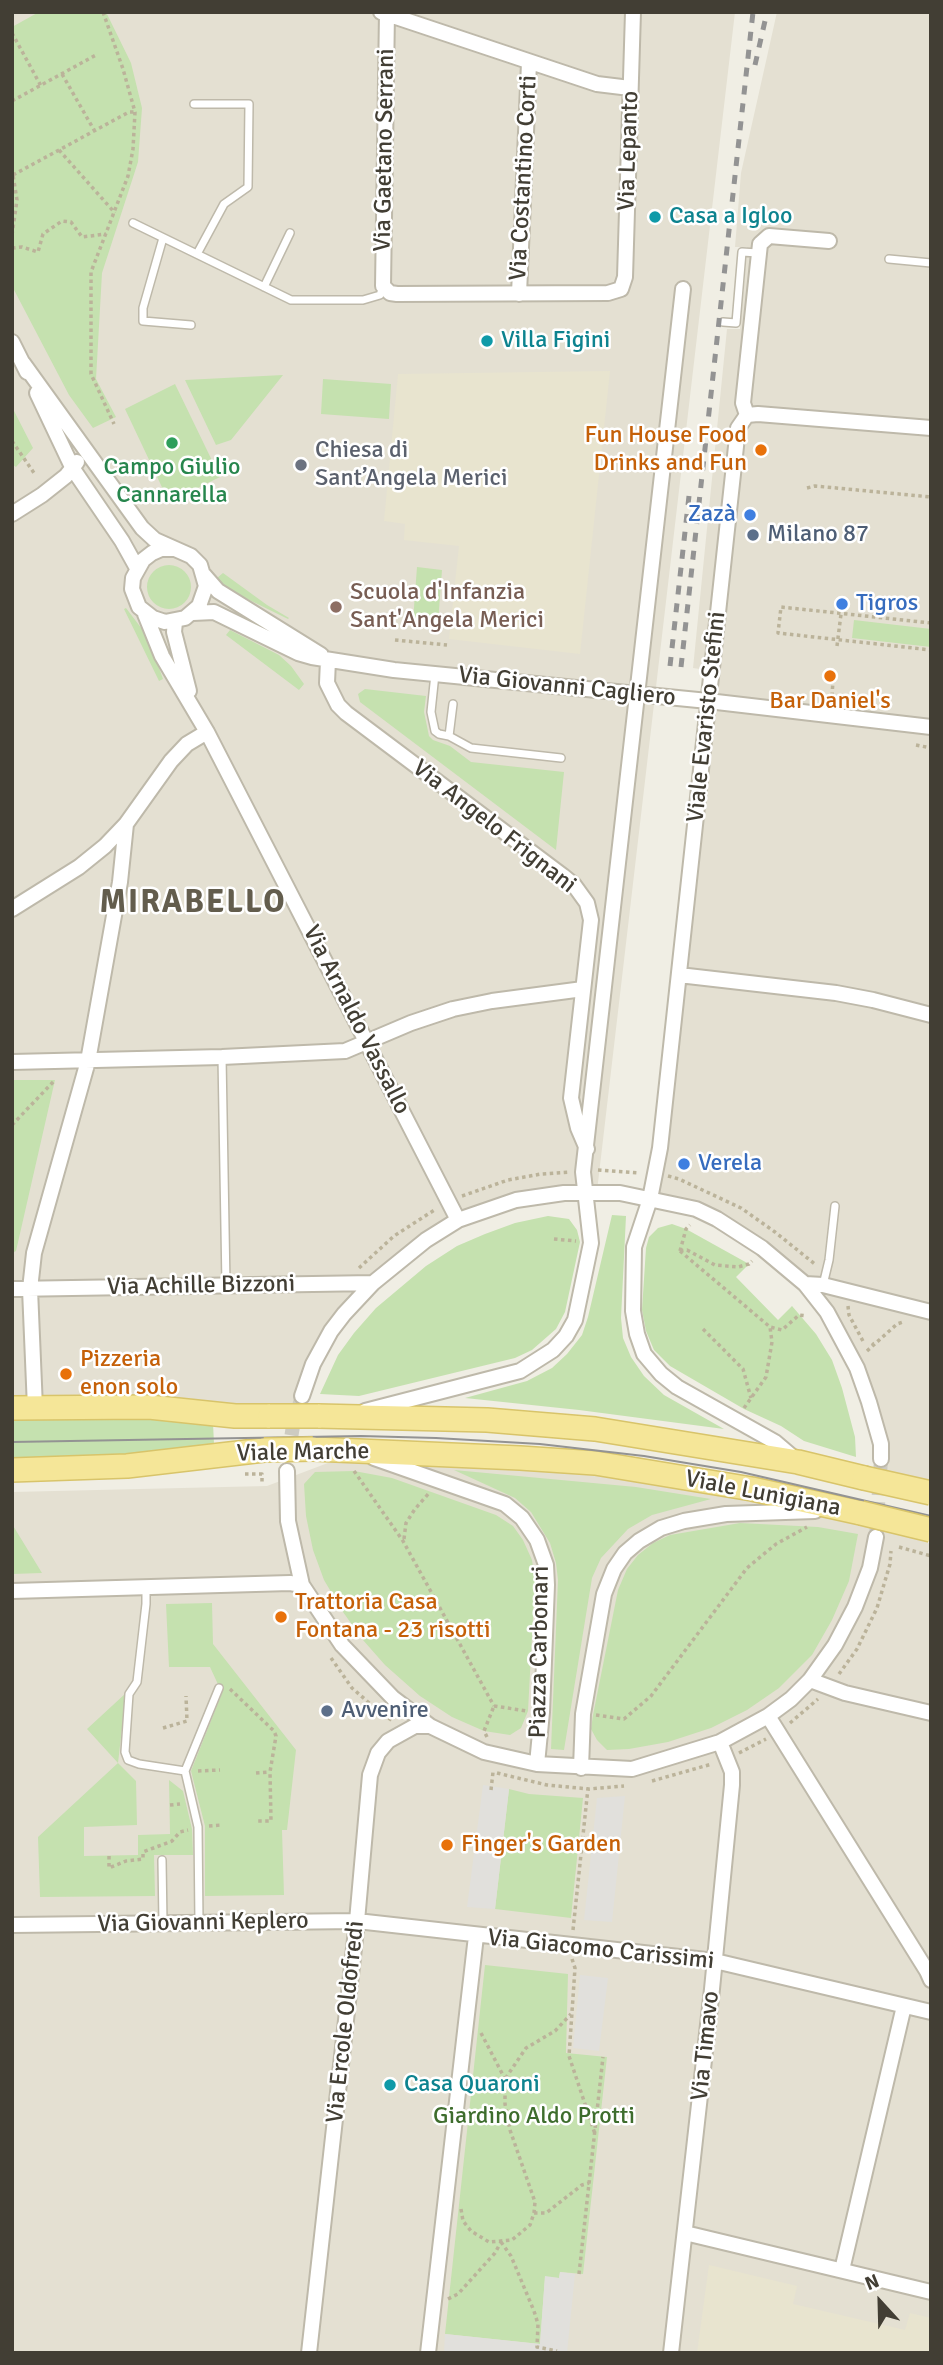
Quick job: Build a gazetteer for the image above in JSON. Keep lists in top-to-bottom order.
{
  "streets": {
    "main road": ["Viale Marche", "Viale Lunigiana"],
    "street": [
      "Via Gaetano Serrani",
      "Via Lepanto",
      "Via Costantino Corti",
      "Via Giovanni Cagliero",
      "Viale Evaristo Stefini",
      "Via Angelo Frignani",
      "Via Arnaldo Vassallo",
      "Via Achille Bizzoni",
      "Piazza Carbonari",
      "Via Giovanni Keplero",
      "Via Giacomo Carissimi",
      "Via Ercole Oldofredi",
      "Via Timavo"
    ]
  },
  "crossings": [
    ["Via Lepanto", "Via Costantino Corti"],
    ["Via Giovanni Cagliero", "Viale Evaristo Stefini"],
    ["Via Giovanni Cagliero", "Via Angelo Frignani"],
    ["Via Giovanni Cagliero", "Via Arnaldo Vassallo"],
    ["Viale Marche", "Viale Lunigiana"],
    ["Viale Marche", "Piazza Carbonari"],
    ["Viale Lunigiana", "Piazza Carbonari"],
    ["Piazza Carbonari", "Via Ercole Oldofredi"],
    ["Piazza Carbonari", "Via Timavo"],
    ["Via Giovanni Keplero", "Via Giacomo Carissimi"],
    ["Via Giovanni Keplero", "Via Ercole Oldofredi"],
    ["Via Giacomo Carissimi", "Via Timavo"]
  ],
  "districts": ["MIRABELLO"],
  "parks": ["Giardino Aldo Protti"],
  "places": [
    "Casa a Igloo",
    "Villa Figini",
    "Campo Giulio Cannarella",
    "Fun House Food Drinks and Fun",
    "Chiesa di Sant’Angela Merici",
    "Zazà",
    "Milano 87",
    "Tigros",
    "Scuola d'Infanzia Sant'Angela Merici",
    "Bar Daniel's",
    "Verela",
    "Pizzeria enon solo",
    "Trattoria Casa Fontana - 23 risotti",
    "Avvenire",
    "Finger's Garden",
    "Casa Quaroni"
  ],
  "north": "top"
}
